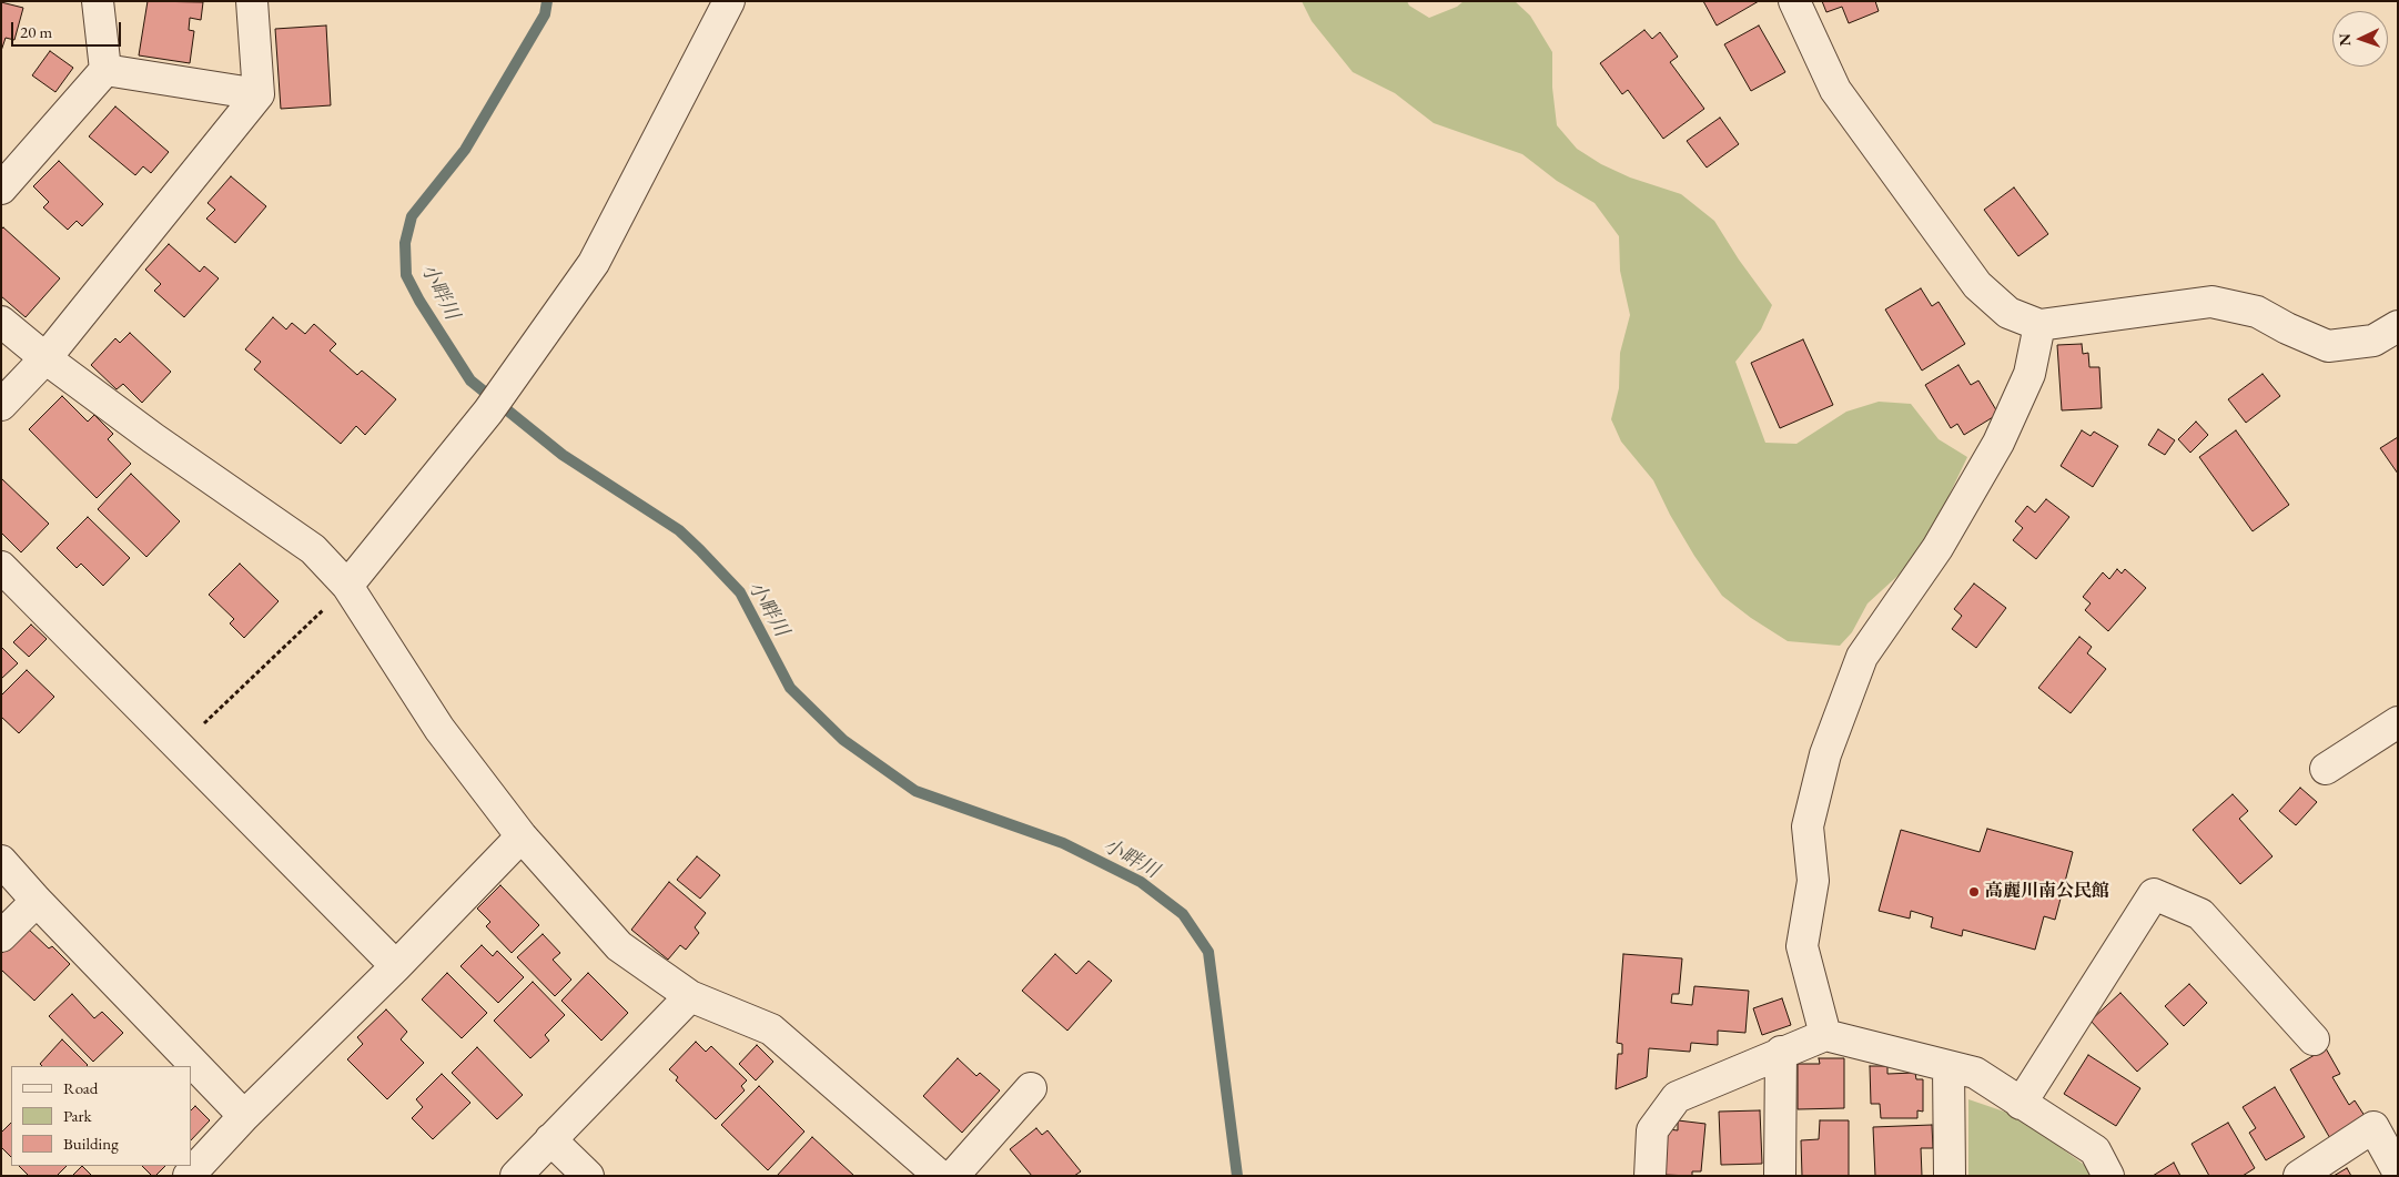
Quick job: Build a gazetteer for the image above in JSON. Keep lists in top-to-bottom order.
{
  "water": ["小畔川"],
  "places": ["高麗川南公民館"],
  "legend": ["Road", "Park", "Building"],
  "scale_bar": "20 m",
  "north": "left"
}
